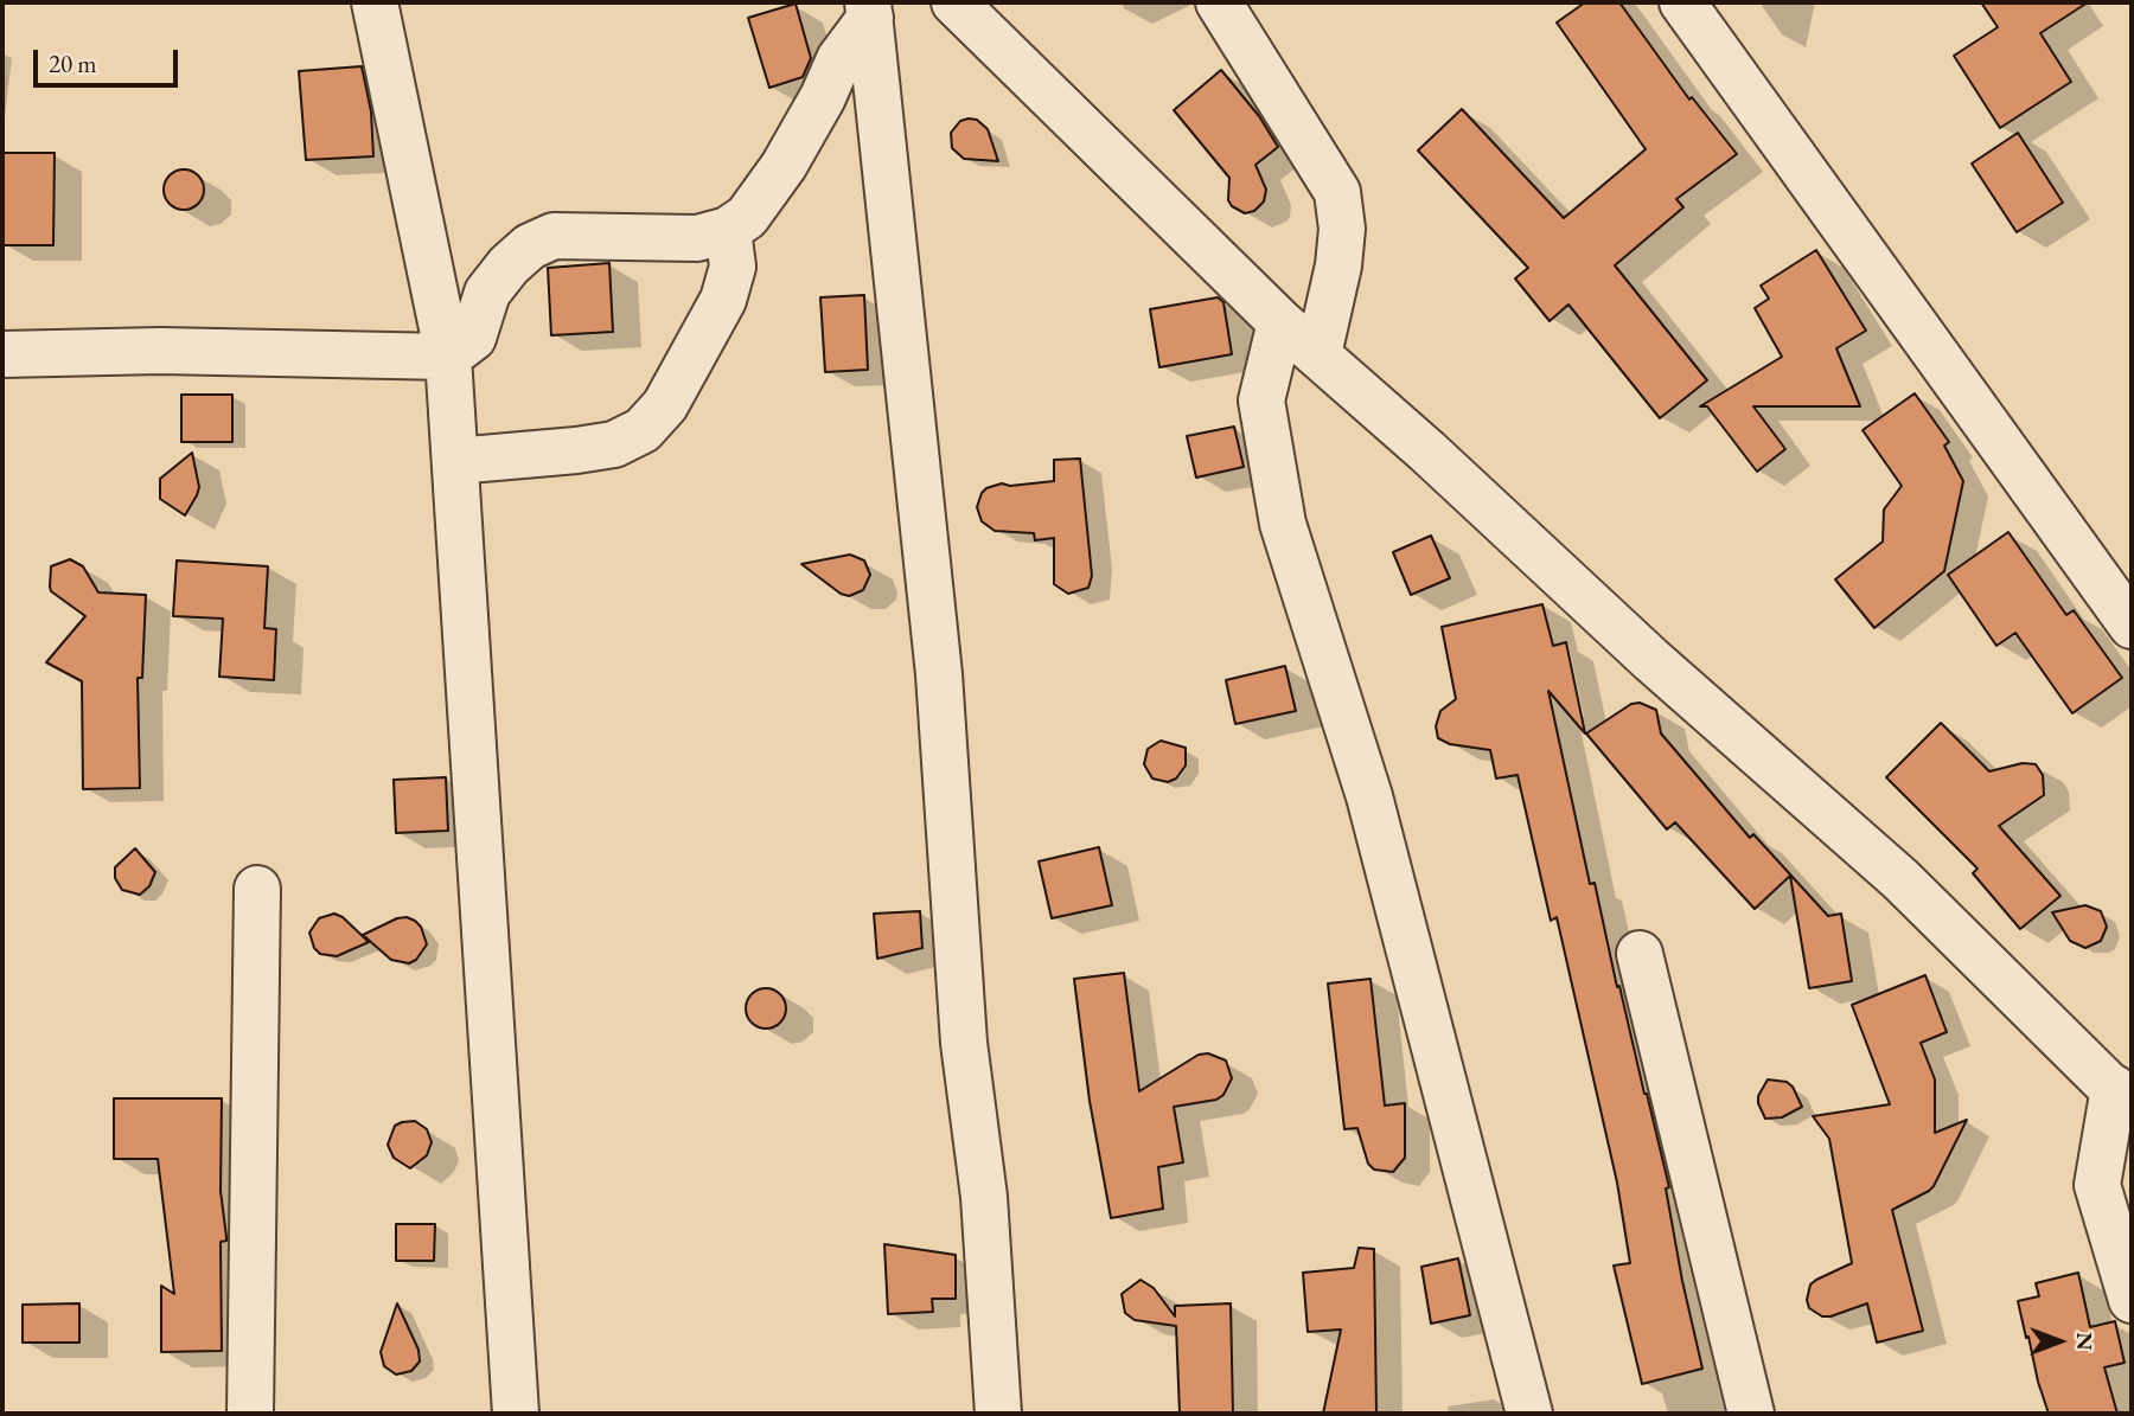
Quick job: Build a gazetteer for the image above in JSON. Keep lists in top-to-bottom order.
{
  "scale_bar": "20 m",
  "north": "right"
}
